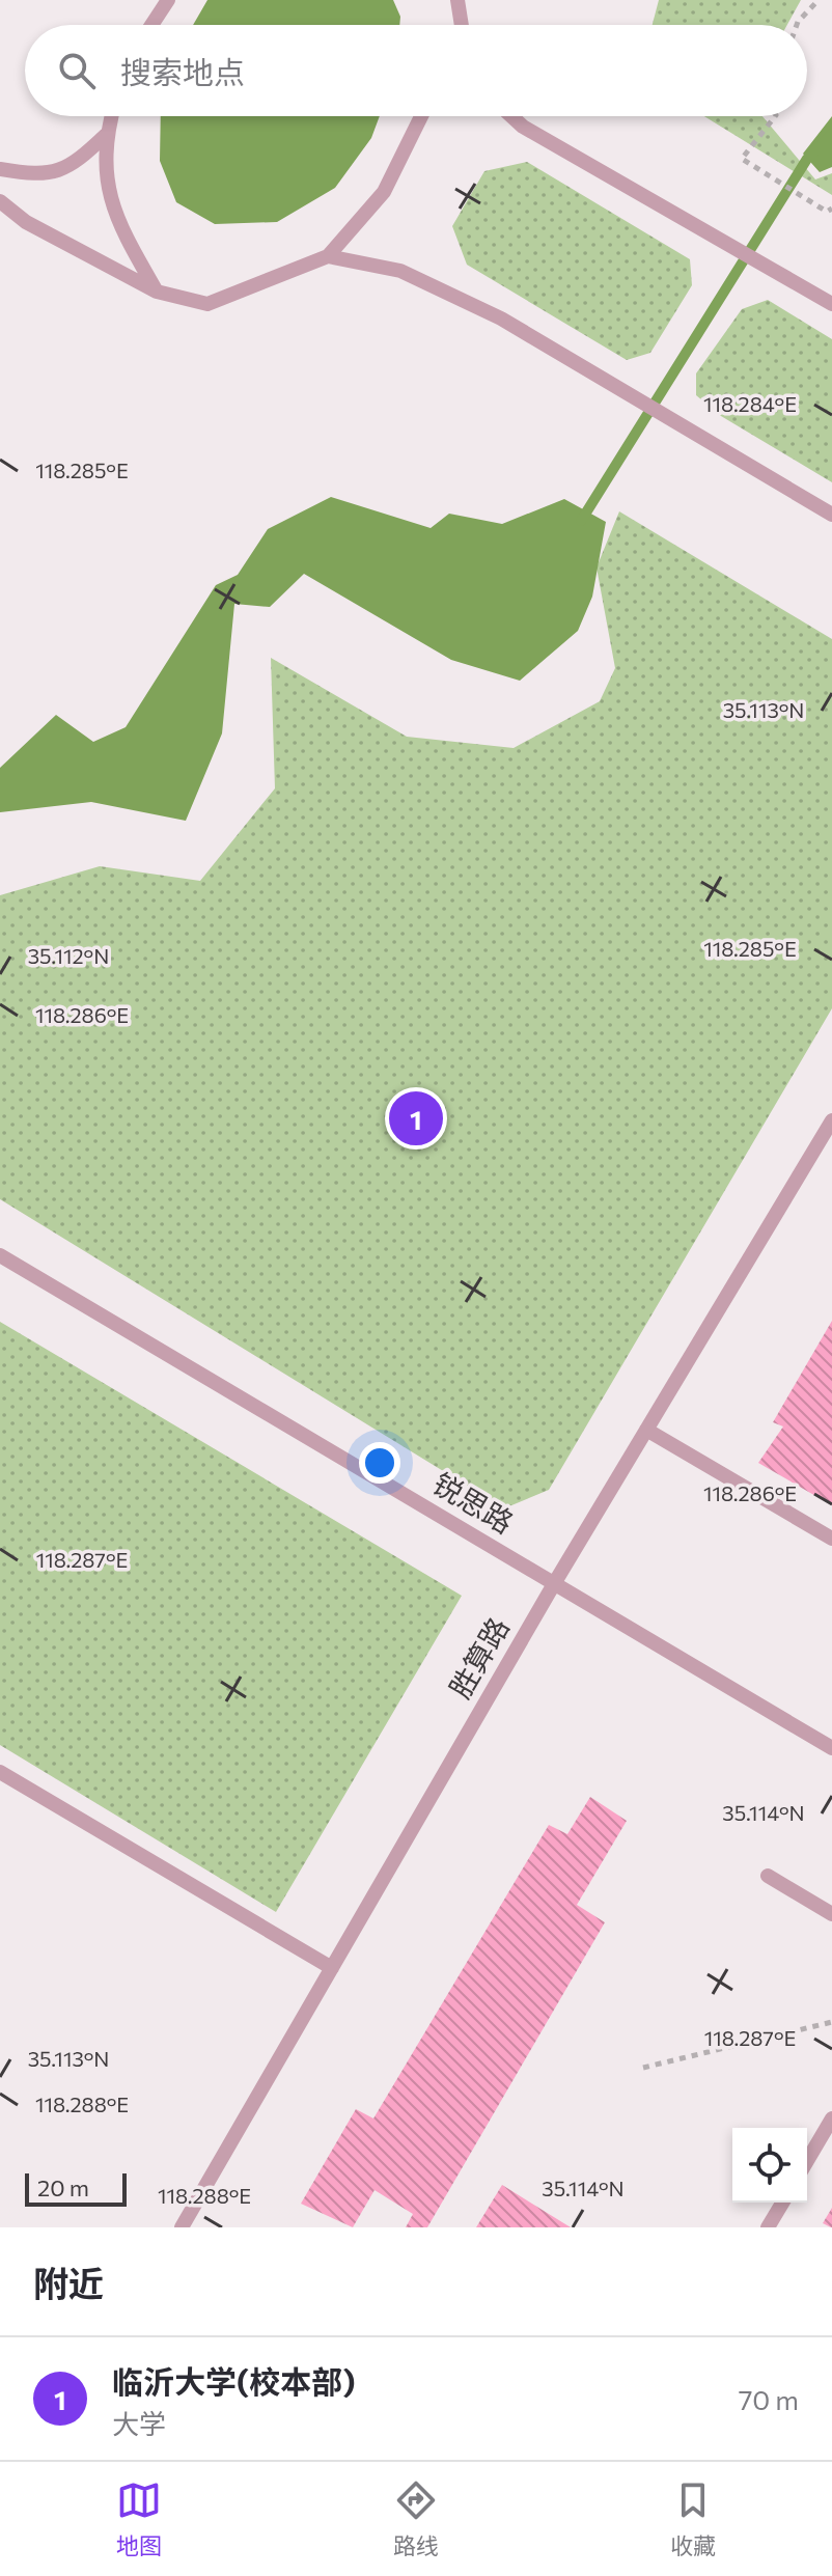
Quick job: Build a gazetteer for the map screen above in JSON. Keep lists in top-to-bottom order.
{
  "streets": {
    "lane": ["锐思路", "胜算路"]
  },
  "crossings": [
    ["锐思路", "胜算路"]
  ],
  "scale_bar": "20 m",
  "page": {
    "search": "搜索地点",
    "pins": "1",
    "scale": "20 m",
    "heading": "附近",
    "list": [
      {
        "mark": "1",
        "name": "临沂大学(校本部)",
        "note": "大学",
        "value": "70 m"
      }
    ],
    "nav": ["地图", "路线", "收藏"]
  },
  "coordinates": [
    "118.284°E",
    "118.285°E",
    "35.113°N",
    "35.112°N",
    "118.286°E",
    "118.287°E",
    "35.114°N",
    "118.288°E"
  ]
}
